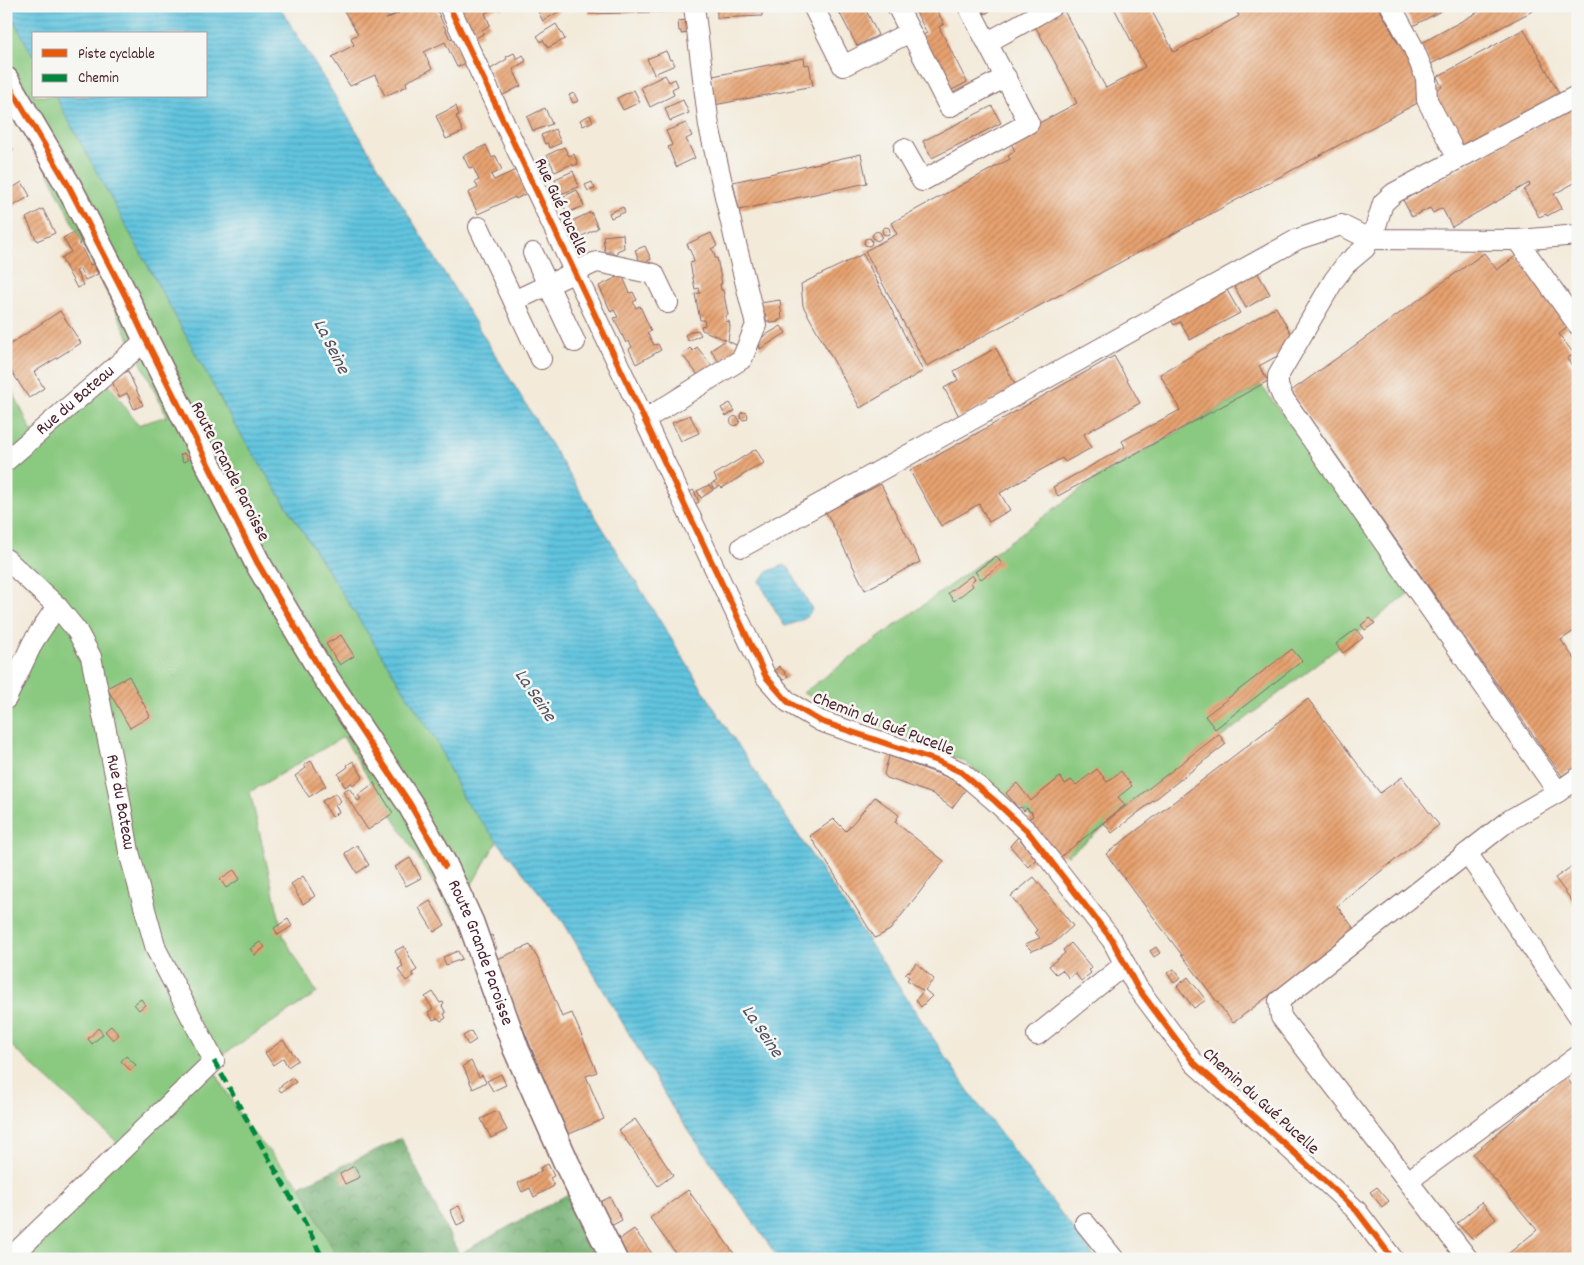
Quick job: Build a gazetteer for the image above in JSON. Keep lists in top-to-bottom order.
{
  "streets": {
    "main road": ["Route Grande Paroisse"],
    "street": ["Rue Gué Pucelle", "Rue du Bateau", "Chemin du Gué Pucelle"]
  },
  "crossings": [
    ["Rue Gué Pucelle", "Chemin du Gué Pucelle"],
    ["Rue du Bateau", "Route Grande Paroisse"]
  ],
  "water": ["La Seine"],
  "legend": ["Piste cyclable", "Chemin"]
}
